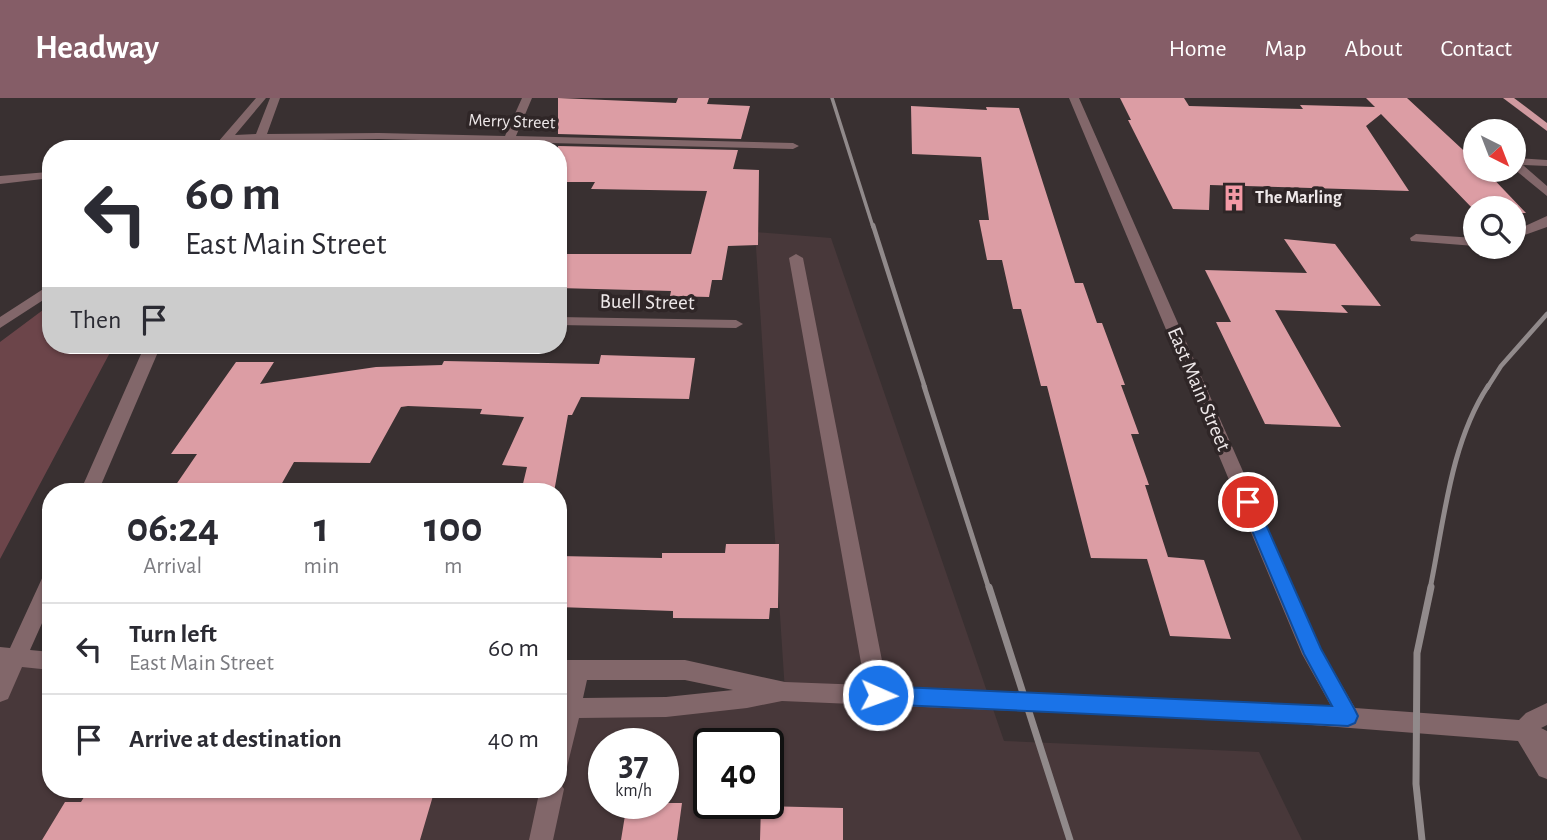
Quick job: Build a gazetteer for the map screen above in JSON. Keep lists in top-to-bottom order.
{
  "streets": {
    "street": ["Merry Street", "Buell Street", "East Main Street"]
  },
  "places": {
    "building": ["The Marling"]
  },
  "north": "bottom right",
  "page": {
    "header": "Headway",
    "nav": [
      "Home",
      "Map",
      "About",
      "Contact"
    ],
    "turn": ["60 m", "East Main Street"],
    "then": "Then",
    "eta": [
      "06:24",
      "Arrival",
      "1",
      "min",
      "100",
      "m"
    ],
    "list": [
      {
        "name": "Turn left",
        "note": "East Main Street",
        "value": "60 m"
      },
      {
        "name": "Arrive at destination",
        "value": "40 m"
      }
    ],
    "speed": "37 km/h",
    "limit": "40"
  }
}
